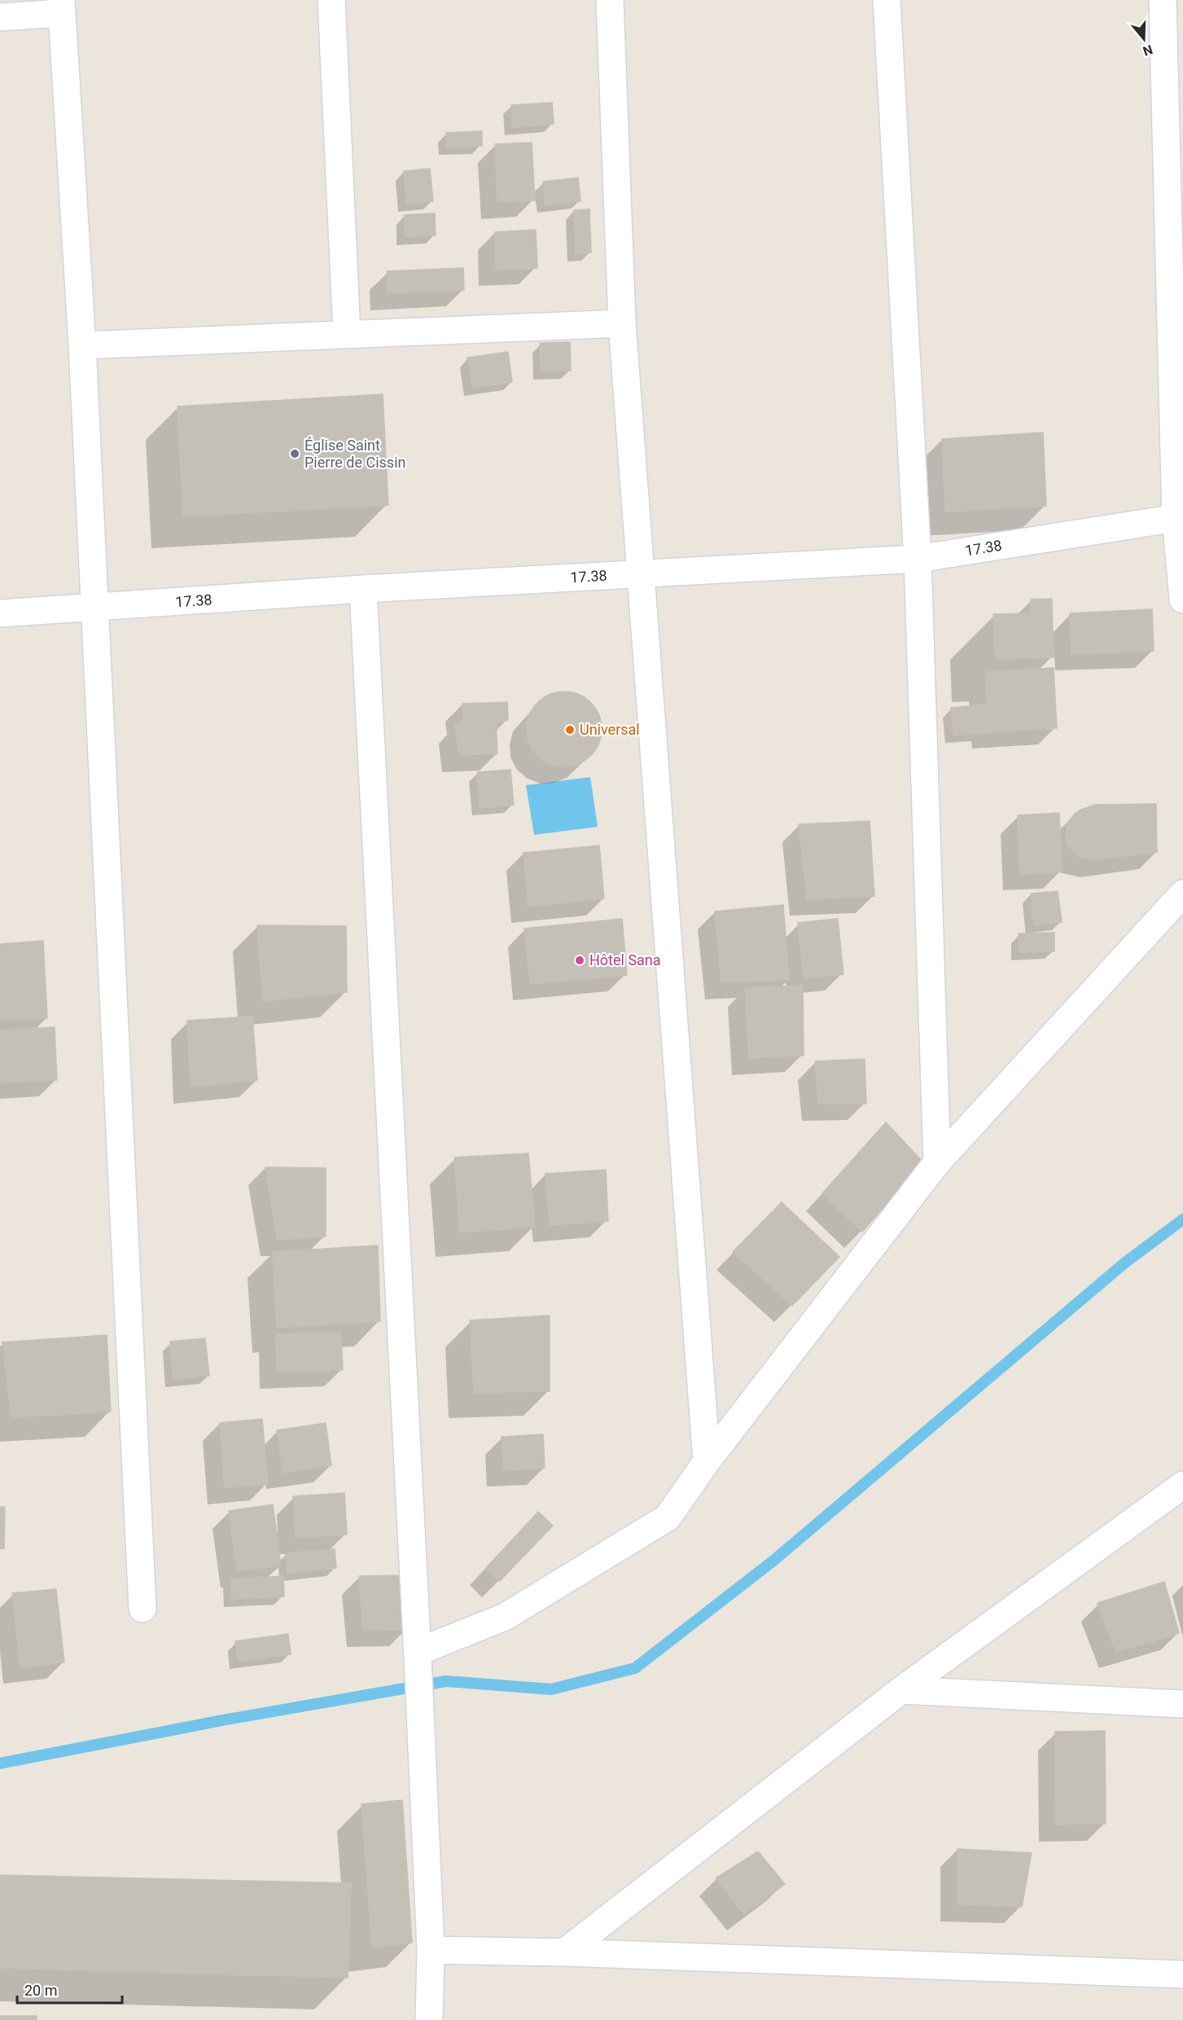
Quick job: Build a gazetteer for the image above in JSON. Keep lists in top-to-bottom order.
{
  "streets": {
    "street": ["17.38"]
  },
  "places": ["Église Saint Pierre de Cissin", "Universal", "Hôtel Sana"],
  "scale_bar": "20 m",
  "north": "bottom"
}
